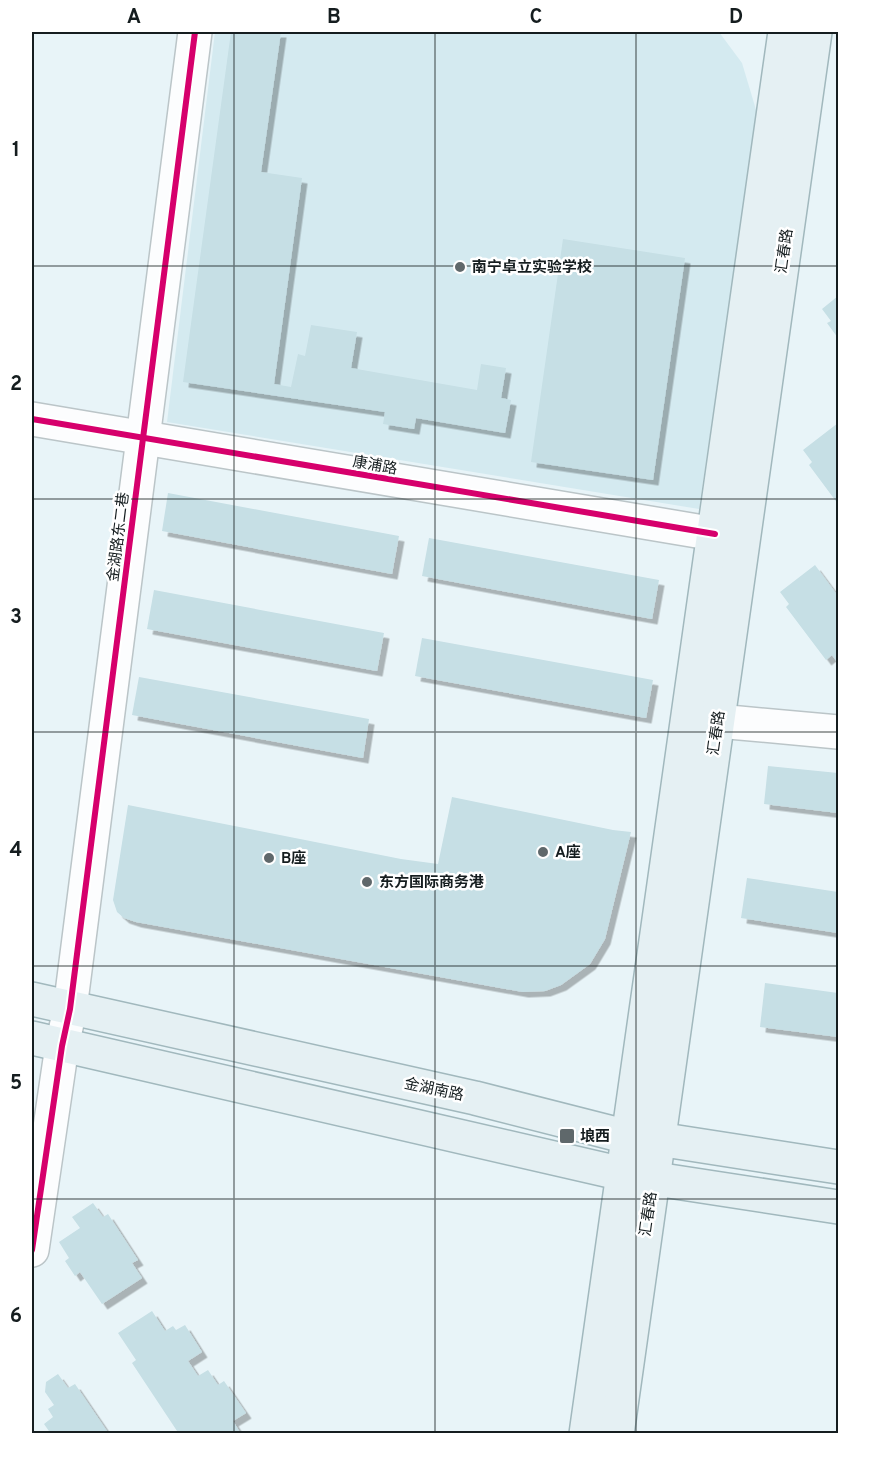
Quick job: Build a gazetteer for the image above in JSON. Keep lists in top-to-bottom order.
{
  "streets": {
    "main road": ["汇春路", "金湖南路"],
    "street": ["康浦路", "金湖路东二巷"]
  },
  "crossings": [
    ["汇春路", "康浦路"],
    ["汇春路", "金湖南路"],
    ["康浦路", "金湖路东二巷"],
    ["金湖路东二巷", "金湖南路"]
  ],
  "places": {
    "other": [
      "南宁卓立实验学校",
      "A座",
      "B座",
      "东方国际商务港"
    ],
    "transit": ["埌西"]
  },
  "grid": {
    "columns": [
      "A",
      "B",
      "C",
      "D"
    ],
    "rows": [
      "1",
      "2",
      "3",
      "4",
      "5",
      "6"
    ]
  }
}
